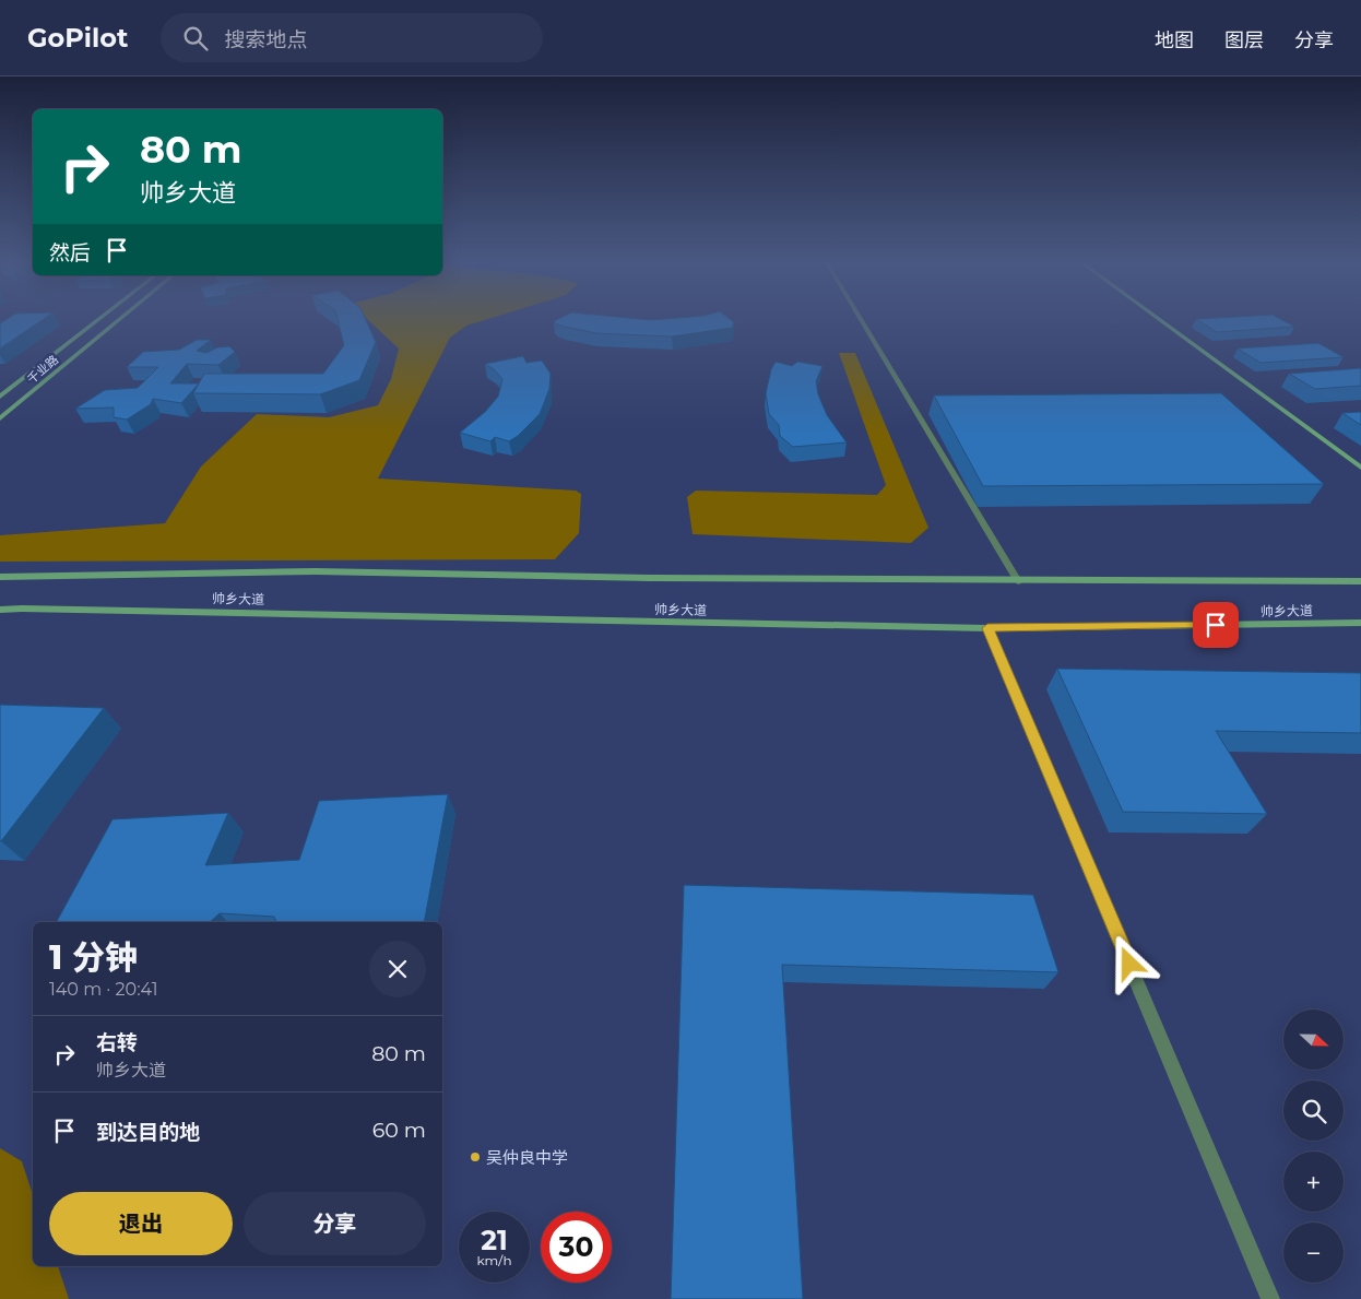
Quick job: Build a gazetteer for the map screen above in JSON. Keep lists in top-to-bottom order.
{
  "streets": {
    "main road": ["千业路", "帅乡大道"]
  },
  "places": ["吴仲良中学"],
  "north": "right",
  "page": {
    "header": "GoPilot",
    "search": "搜索地点",
    "nav": ["地图", "图层", "分享"],
    "turn": ["80 m", "帅乡大道"],
    "then": "然后",
    "heading": ["1 分钟", "140 m · 20:41"],
    "map_buttons": ["+", "−"],
    "list": [
      {
        "name": "右转",
        "note": "帅乡大道",
        "value": "80 m"
      },
      {
        "name": "到达目的地",
        "value": "60 m"
      }
    ],
    "buttons": ["退出", "分享"],
    "speed": "21 km/h",
    "limit": "30"
  }
}
